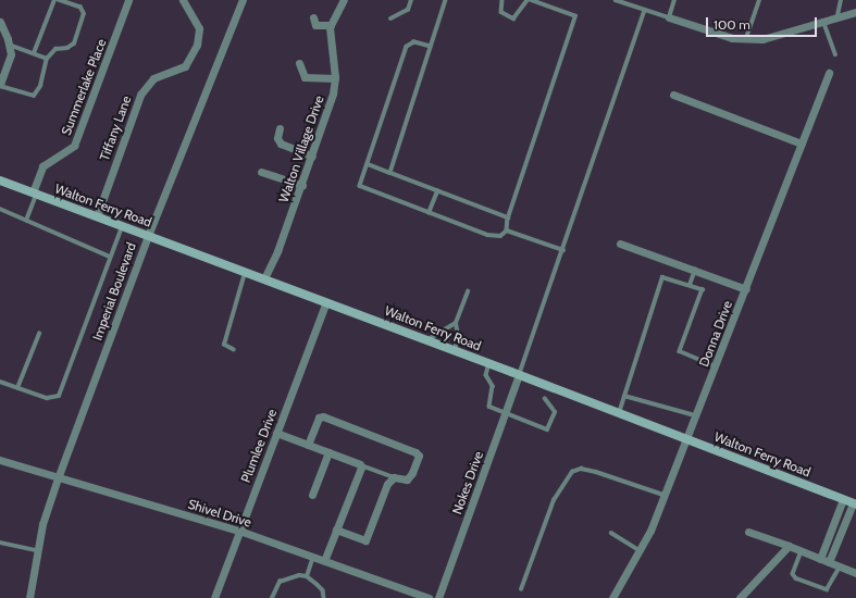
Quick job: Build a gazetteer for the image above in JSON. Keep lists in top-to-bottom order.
{
  "streets": {
    "street": [
      "Summerlake Place",
      "Tiffany Lane",
      "Walton Village Drive",
      "Walton Ferry Road",
      "Imperial Boulevard",
      "Donna Drive",
      "Plumlee Drive",
      "Nokes Drive",
      "Shivel Drive"
    ]
  },
  "crossings": [
    ["Summerlake Place", "Walton Ferry Road"],
    ["Tiffany Lane", "Walton Ferry Road"],
    ["Walton Village Drive", "Walton Ferry Road"],
    ["Walton Ferry Road", "Imperial Boulevard"],
    ["Walton Ferry Road", "Donna Drive"],
    ["Walton Ferry Road", "Plumlee Drive"],
    ["Walton Ferry Road", "Nokes Drive"],
    ["Imperial Boulevard", "Shivel Drive"],
    ["Plumlee Drive", "Shivel Drive"]
  ],
  "scale_bar": "100 m"
}
